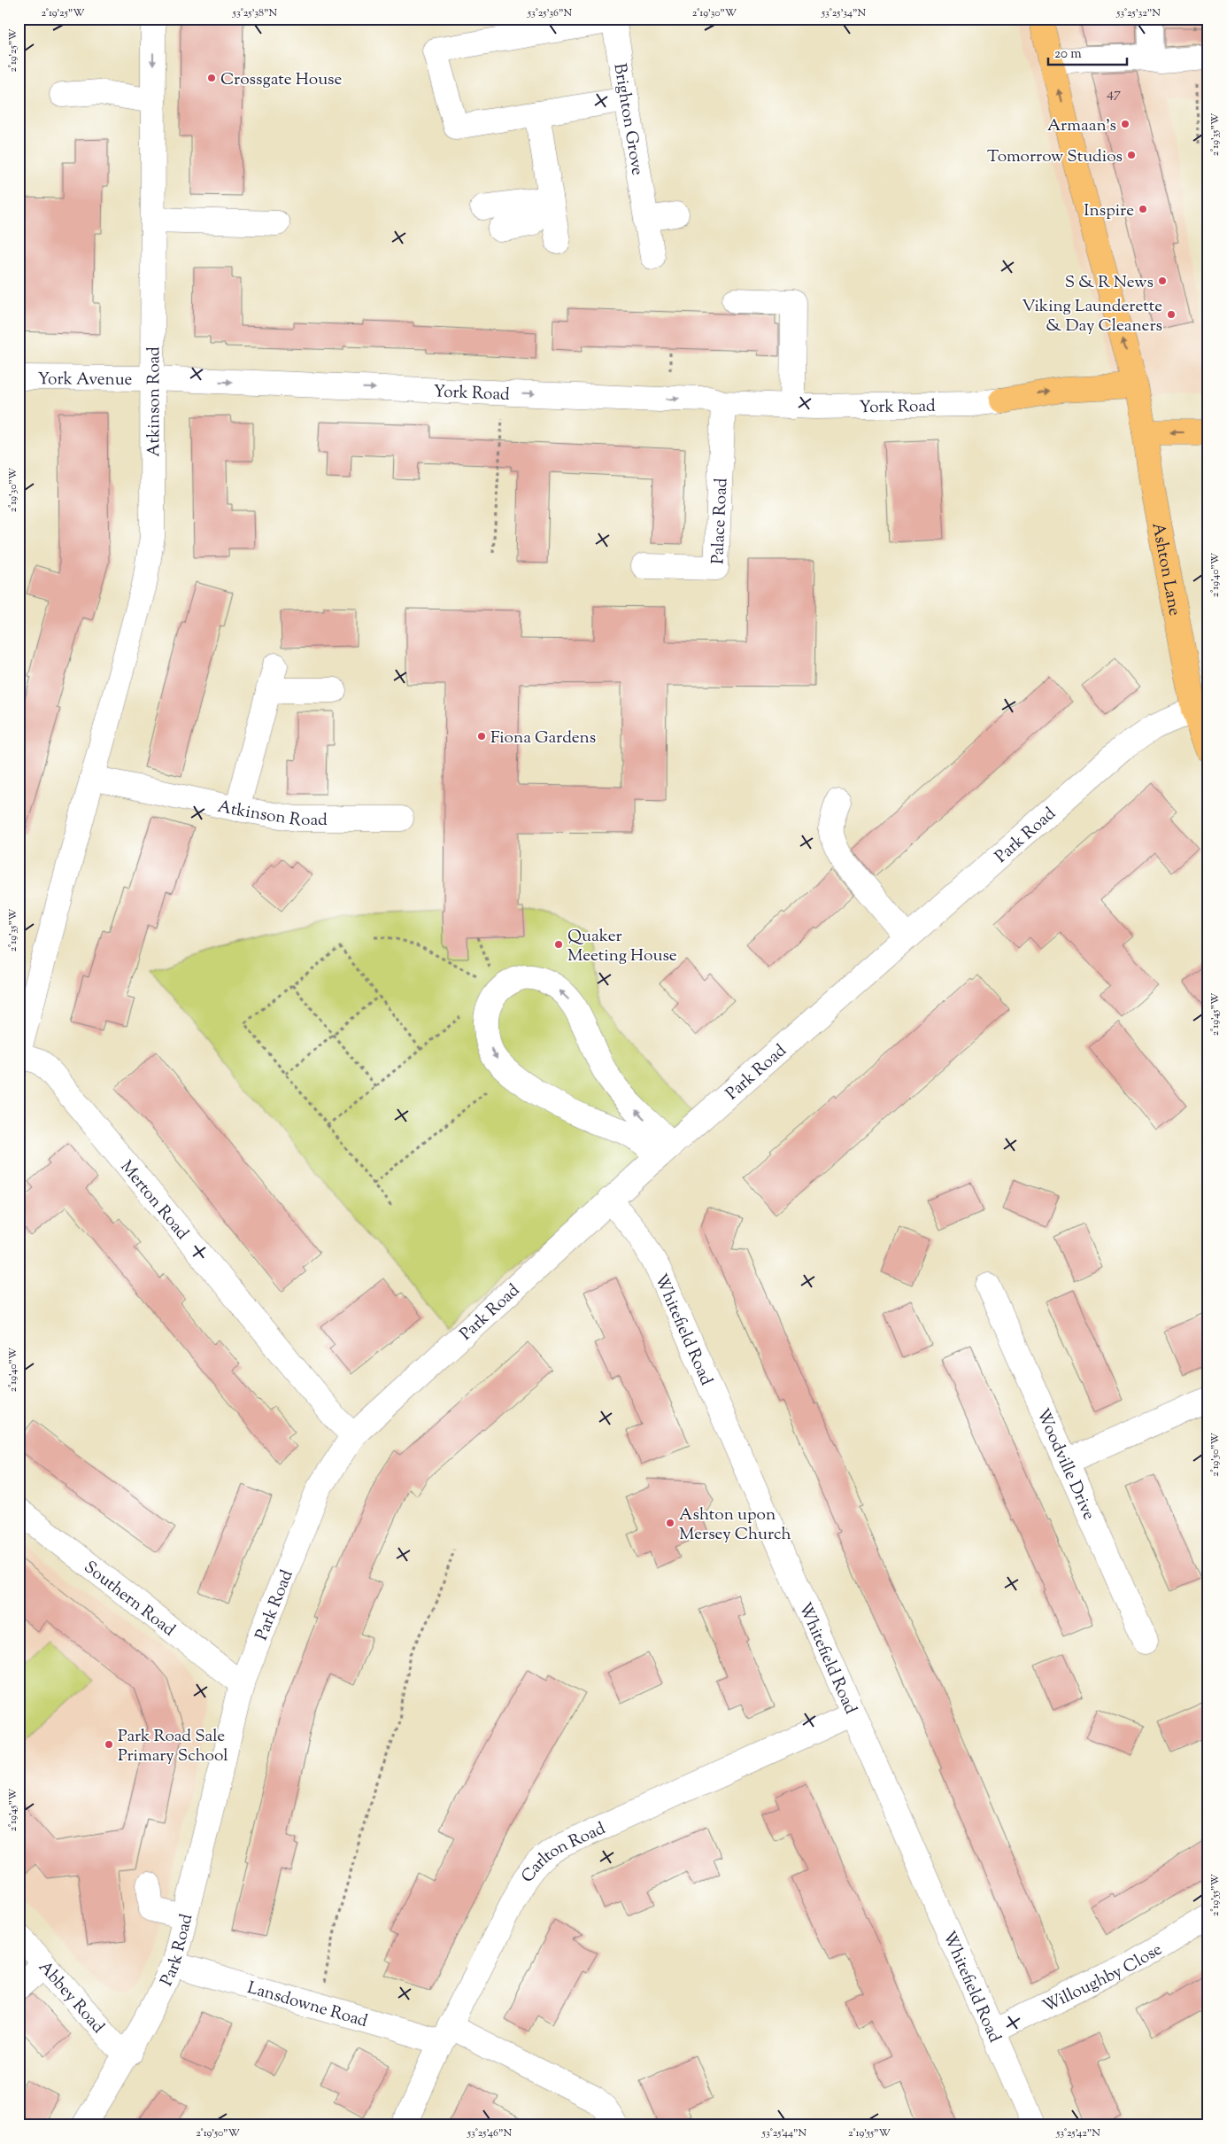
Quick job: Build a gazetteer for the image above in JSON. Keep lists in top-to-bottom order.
{
  "streets": {
    "main road": ["Ashton Lane"],
    "street": [
      "Brighton Grove",
      "York Avenue",
      "York Road",
      "Atkinson Road",
      "Palace Road",
      "Park Road",
      "Merton Road",
      "Whitefield Road",
      "Woodville Drive",
      "Southern Road",
      "Carlton Road",
      "Willoughby Close",
      "Abbey Road",
      "Lansdowne Road"
    ]
  },
  "crossings": [
    ["York Avenue", "York Road"],
    ["York Avenue", "Atkinson Road"],
    ["York Road", "Atkinson Road"],
    ["York Road", "Palace Road"],
    ["Atkinson Road", "Merton Road"],
    ["Ashton Lane", "Park Road"],
    ["Park Road", "Merton Road"],
    ["Park Road", "Whitefield Road"],
    ["Park Road", "Southern Road"],
    ["Park Road", "Abbey Road"],
    ["Park Road", "Lansdowne Road"],
    ["Whitefield Road", "Carlton Road"],
    ["Whitefield Road", "Willoughby Close"],
    ["Carlton Road", "Lansdowne Road"]
  ],
  "one_way": ["Ashton Lane"],
  "places": [
    "Crossgate House",
    "Armaan's",
    "Tomorrow Studios",
    "Inspire",
    "S & R News",
    "Viking Launderette & Day Cleaners",
    "Fiona Gardens",
    "Quaker Meeting House",
    "Ashton upon Mersey Church",
    "Park Road Sale Primary School"
  ],
  "house_numbers": ["47"],
  "scale_bar": "20 m",
  "coordinates": [
    "2°19'25\"W",
    "53°25'38\"N",
    "53°25'36\"N",
    "2°19'30\"W",
    "53°25'34\"N",
    "53°25'32\"N",
    "2°19'35\"W",
    "2°19'40\"W",
    "2°19'45\"W",
    "2°19'50\"W",
    "2°19'55\"W",
    "53°25'46\"N",
    "53°25'44\"N",
    "53°25'42\"N"
  ]
}
